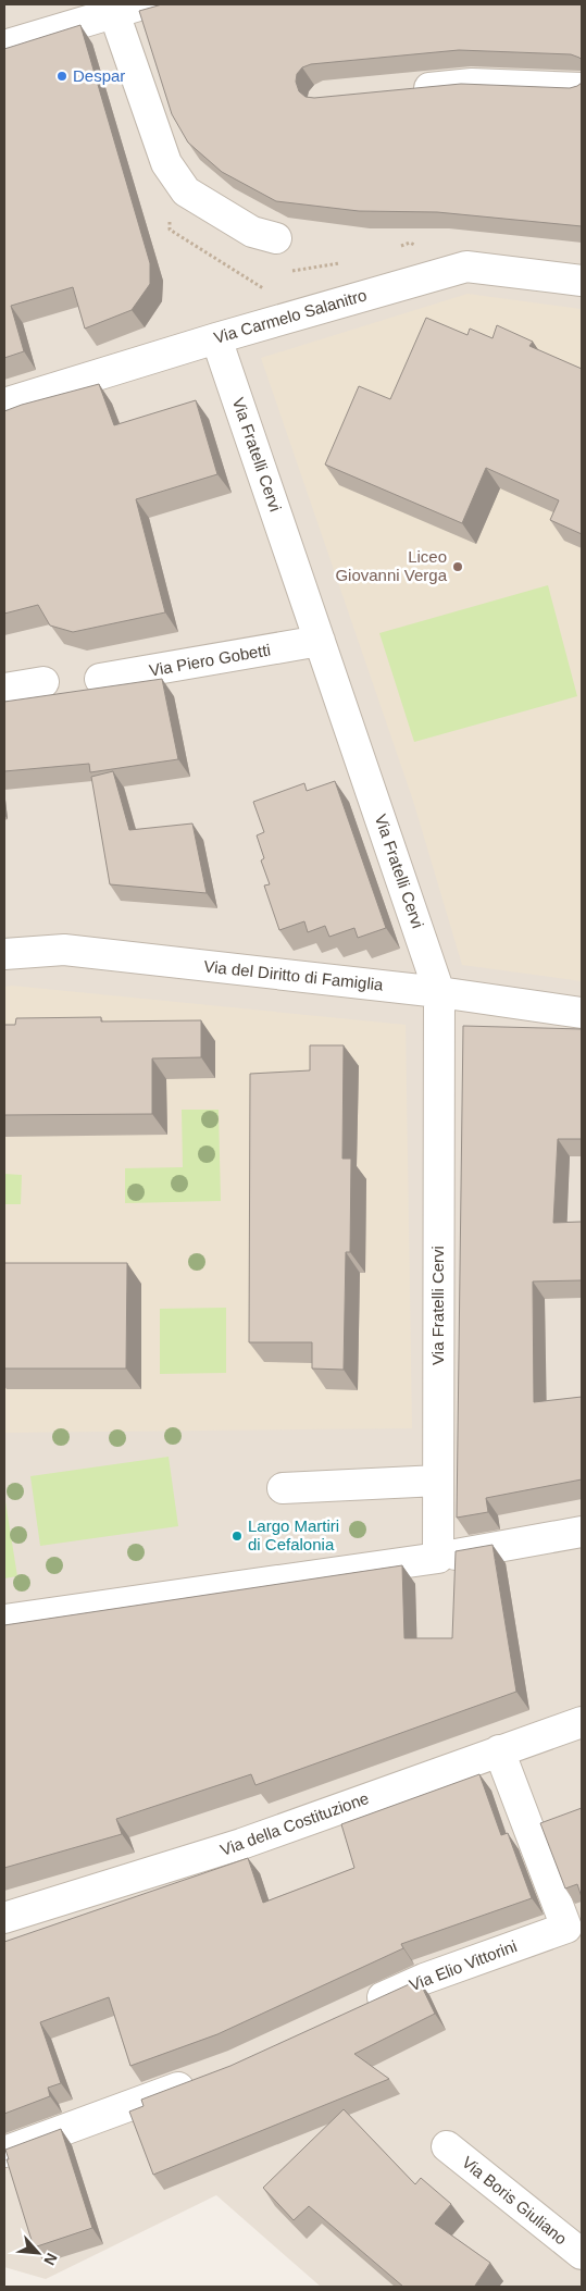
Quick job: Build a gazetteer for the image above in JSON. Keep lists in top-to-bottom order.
{
  "streets": {
    "street": [
      "Via Carmelo Salanitro",
      "Via Fratelli Cervi",
      "Via Piero Gobetti",
      "Via del Diritto di Famiglia",
      "Via della Costituzione",
      "Via Elio Vittorini",
      "Via Boris Giuliano"
    ]
  },
  "crossings": [
    ["Via Carmelo Salanitro", "Via Fratelli Cervi"],
    ["Via Fratelli Cervi", "Via Piero Gobetti"],
    ["Via Fratelli Cervi", "Via del Diritto di Famiglia"],
    ["Via della Costituzione", "Via Elio Vittorini"]
  ],
  "places": ["Despar", "Liceo Giovanni Verga", "Largo Martiri di Cefalonia"],
  "north": "bottom right"
}
